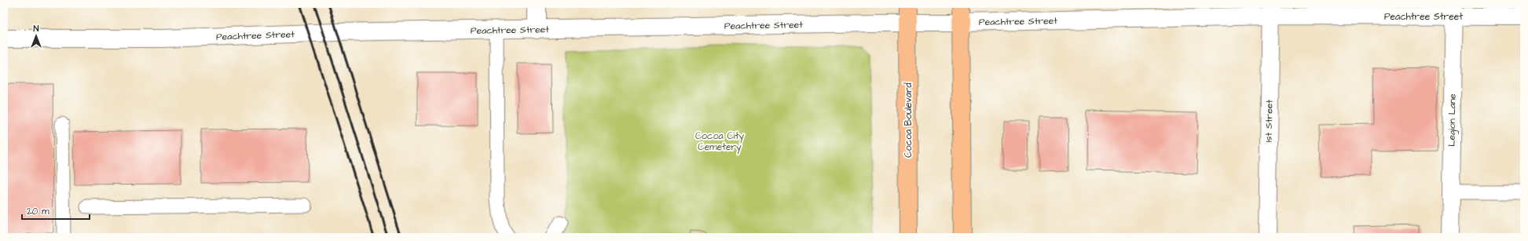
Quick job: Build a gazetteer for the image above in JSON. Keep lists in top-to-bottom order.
{
  "streets": {
    "main road": ["Cocoa Boulevard"],
    "street": ["Peachtree Street", "Legion Lane", "1st Street"]
  },
  "crossings": [
    ["Peachtree Street", "Cocoa Boulevard"],
    ["Peachtree Street", "Legion Lane"],
    ["Peachtree Street", "1st Street"]
  ],
  "parks": ["Cocoa City Cemetery"],
  "scale_bar": "20 m",
  "north": "top"
}
